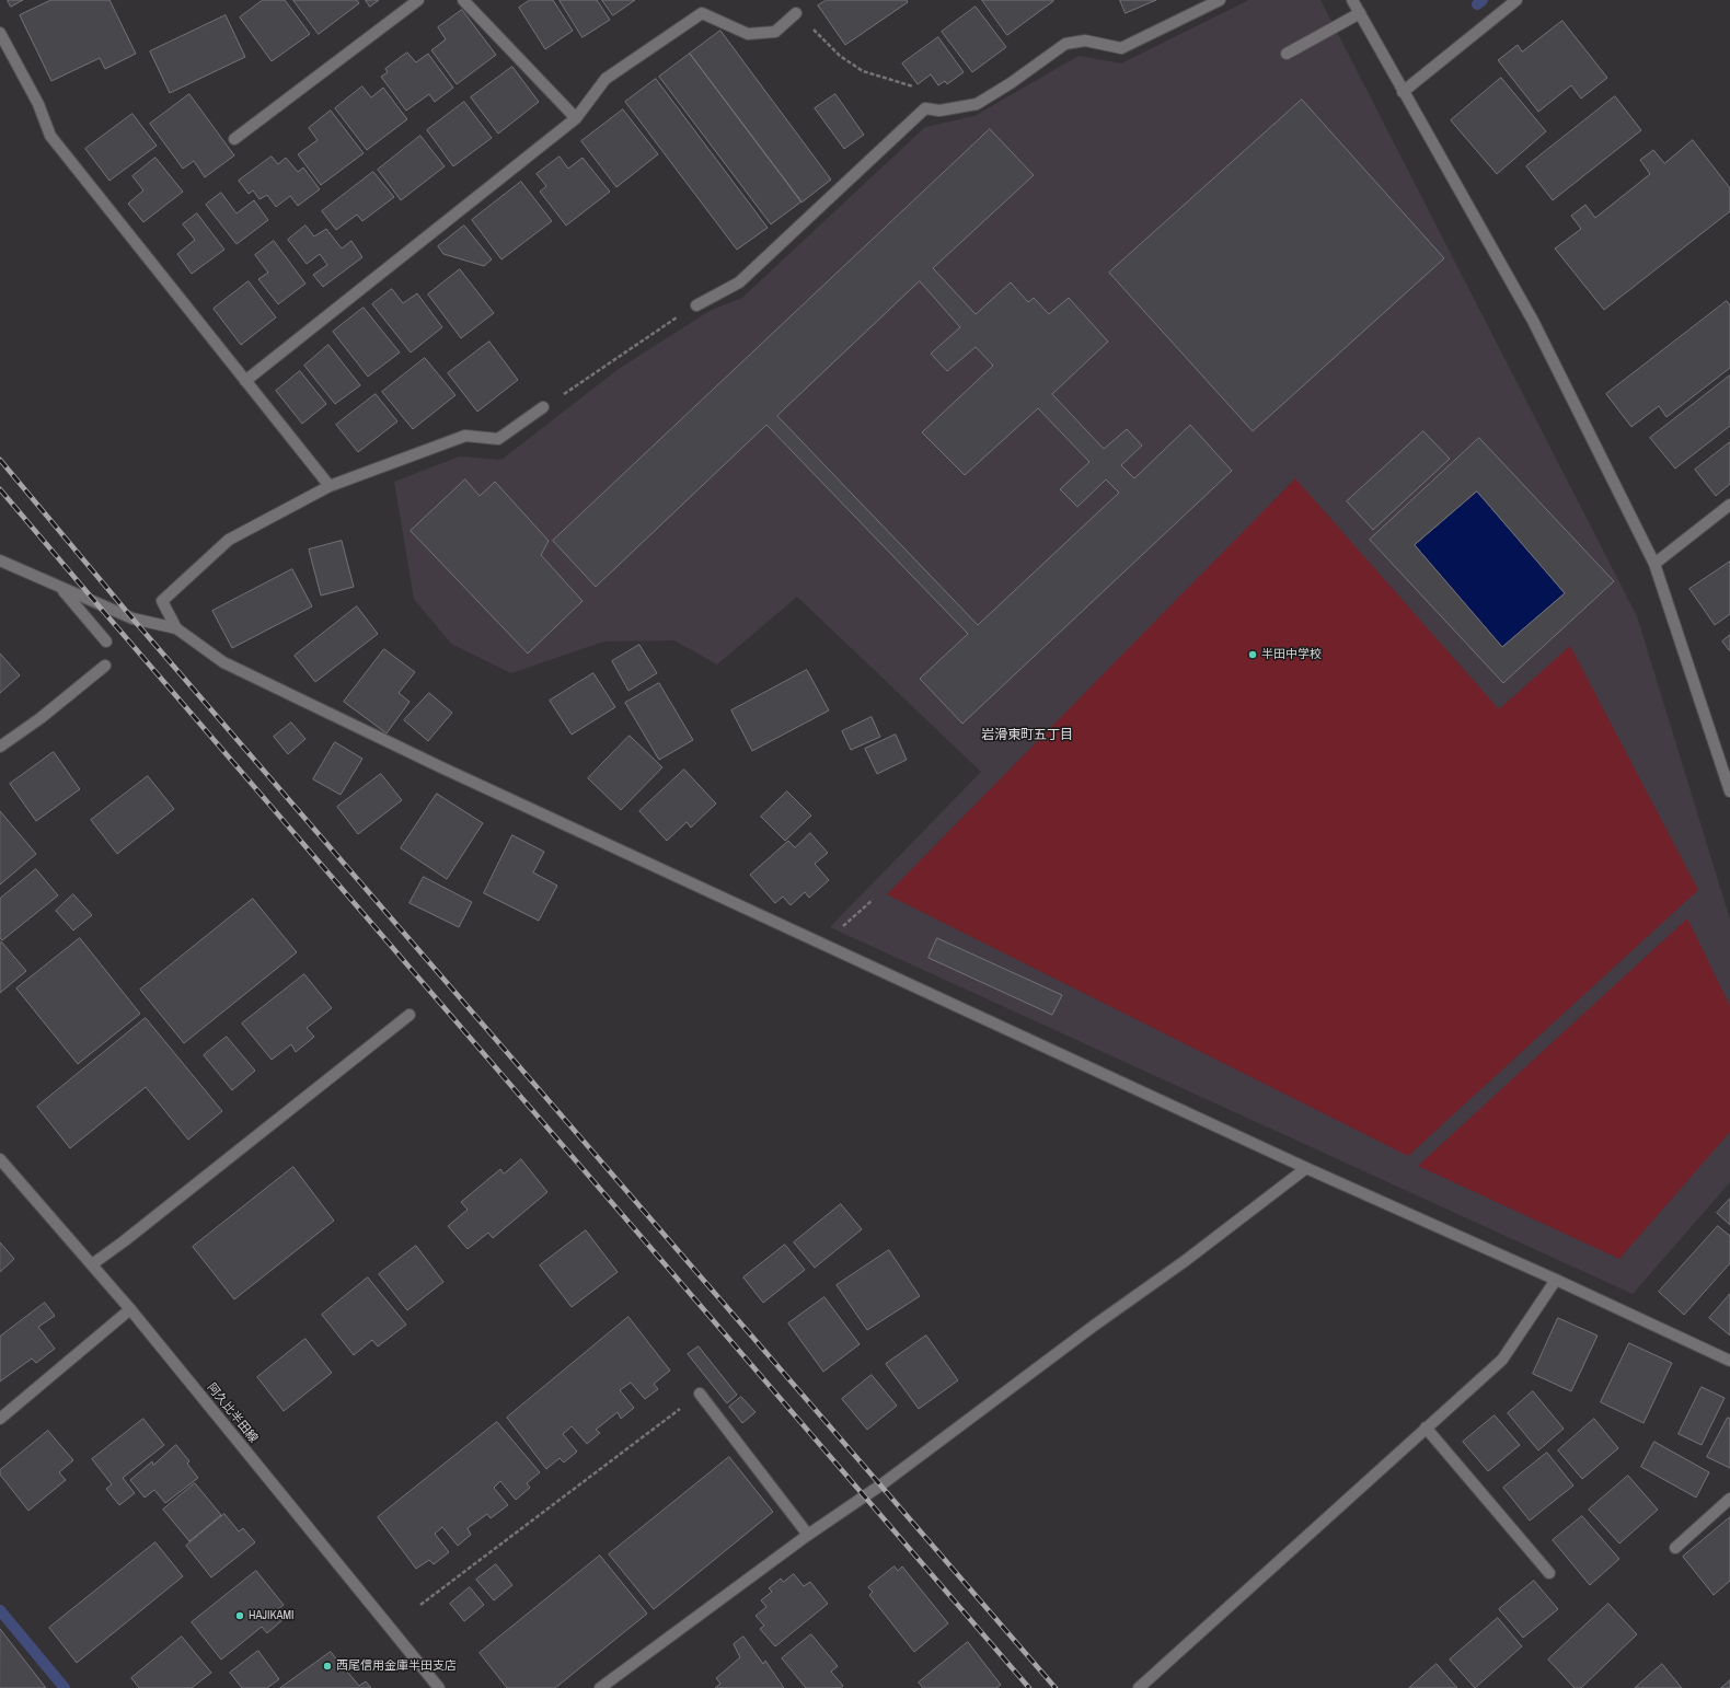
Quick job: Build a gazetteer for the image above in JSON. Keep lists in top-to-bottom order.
{
  "streets": {
    "street": ["阿久比半田線"]
  },
  "districts": ["岩滑東町五丁目"],
  "places": ["半田中学校", "HAJIKAMI", "西尾信用金庫半田支店"]
}
